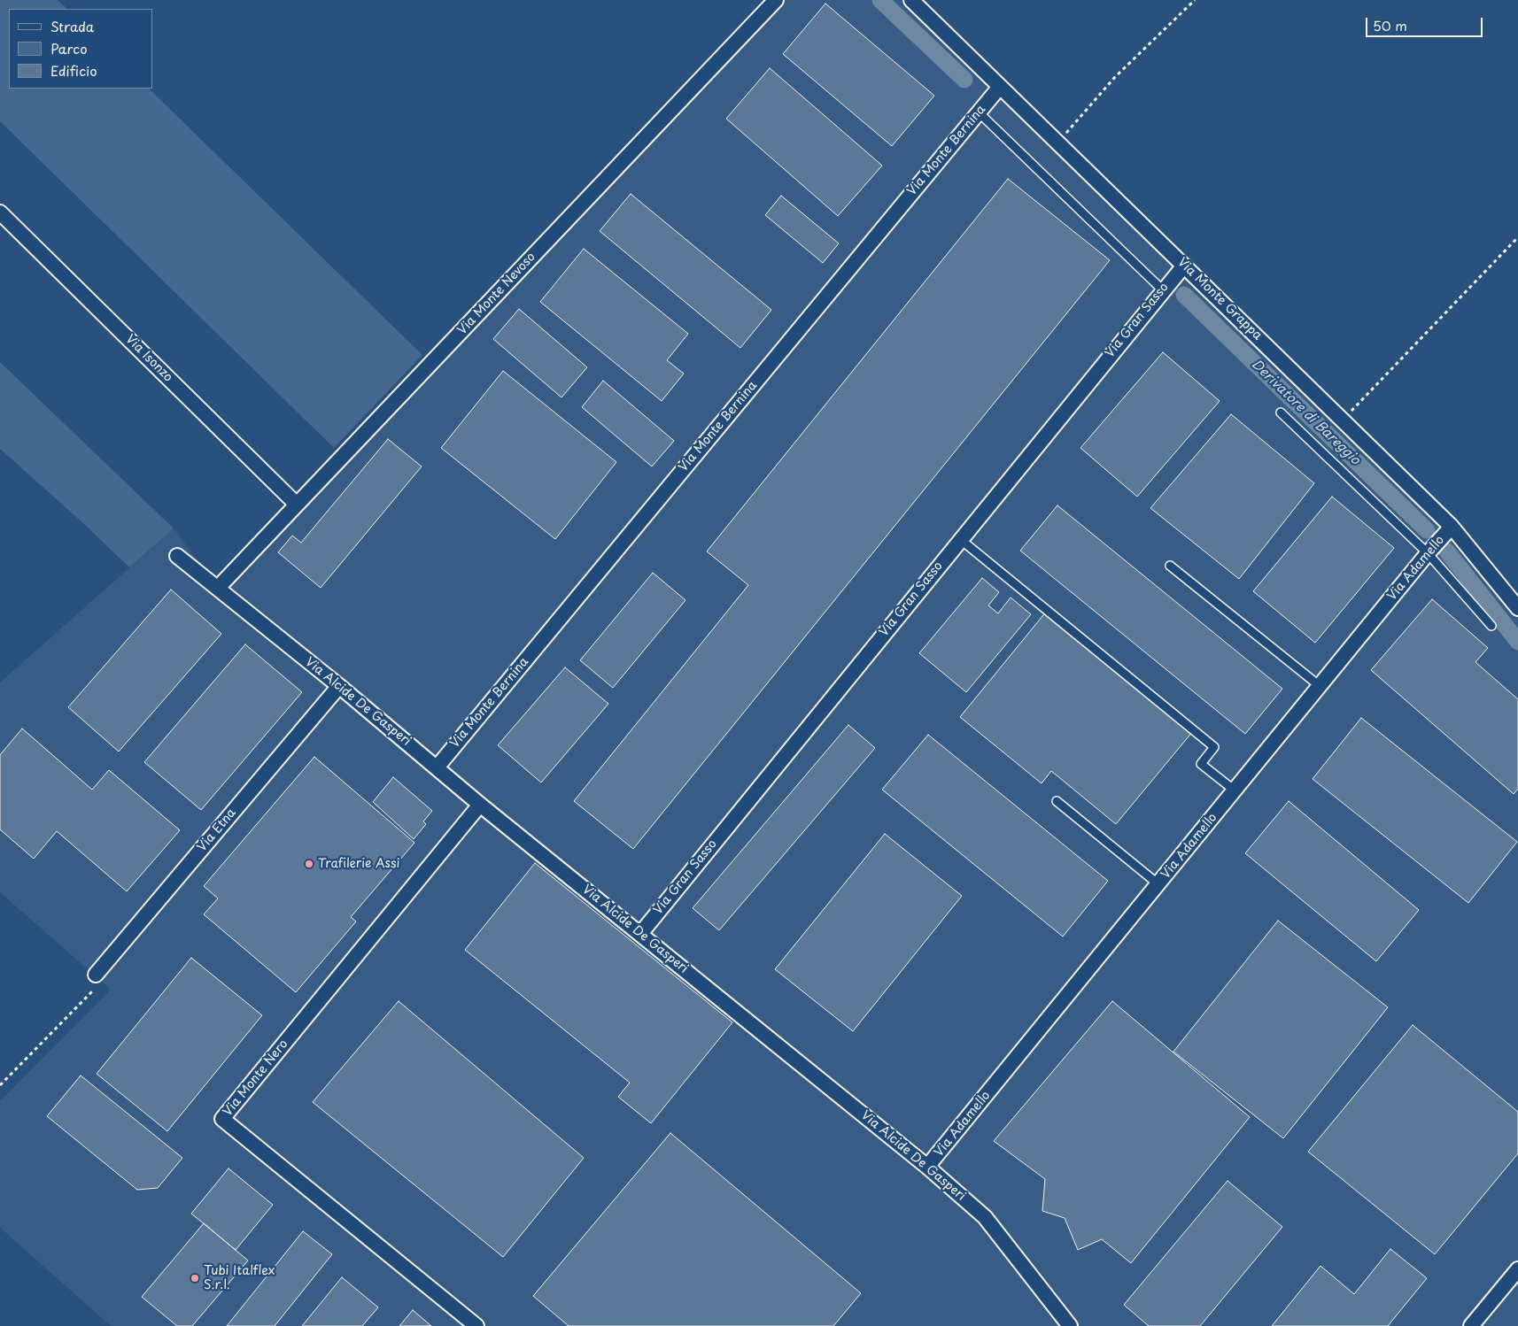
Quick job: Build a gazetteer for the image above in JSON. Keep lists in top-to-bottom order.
{
  "streets": {
    "street": [
      "Via Monte Bernina",
      "Via Monte Nevoso",
      "Via Monte Grappa",
      "Via Gran Sasso",
      "Via Isonzo",
      "Via Adamello",
      "Via Alcide De Gasperi",
      "Via Etna",
      "Via Monte Nero"
    ]
  },
  "crossings": [
    ["Via Monte Bernina", "Via Monte Grappa"],
    ["Via Monte Bernina", "Via Alcide De Gasperi"],
    ["Via Monte Nevoso", "Via Isonzo"],
    ["Via Monte Nevoso", "Via Alcide De Gasperi"],
    ["Via Monte Grappa", "Via Gran Sasso"],
    ["Via Monte Grappa", "Via Adamello"],
    ["Via Gran Sasso", "Via Alcide De Gasperi"],
    ["Via Adamello", "Via Alcide De Gasperi"],
    ["Via Alcide De Gasperi", "Via Etna"],
    ["Via Alcide De Gasperi", "Via Monte Nero"]
  ],
  "water": ["Derivatore di Bareggio"],
  "places": ["Trafilerie Assi", "Tubi Italflex S.r.l."],
  "legend": ["Strada", "Parco", "Edificio"],
  "scale_bar": "50 m"
}
